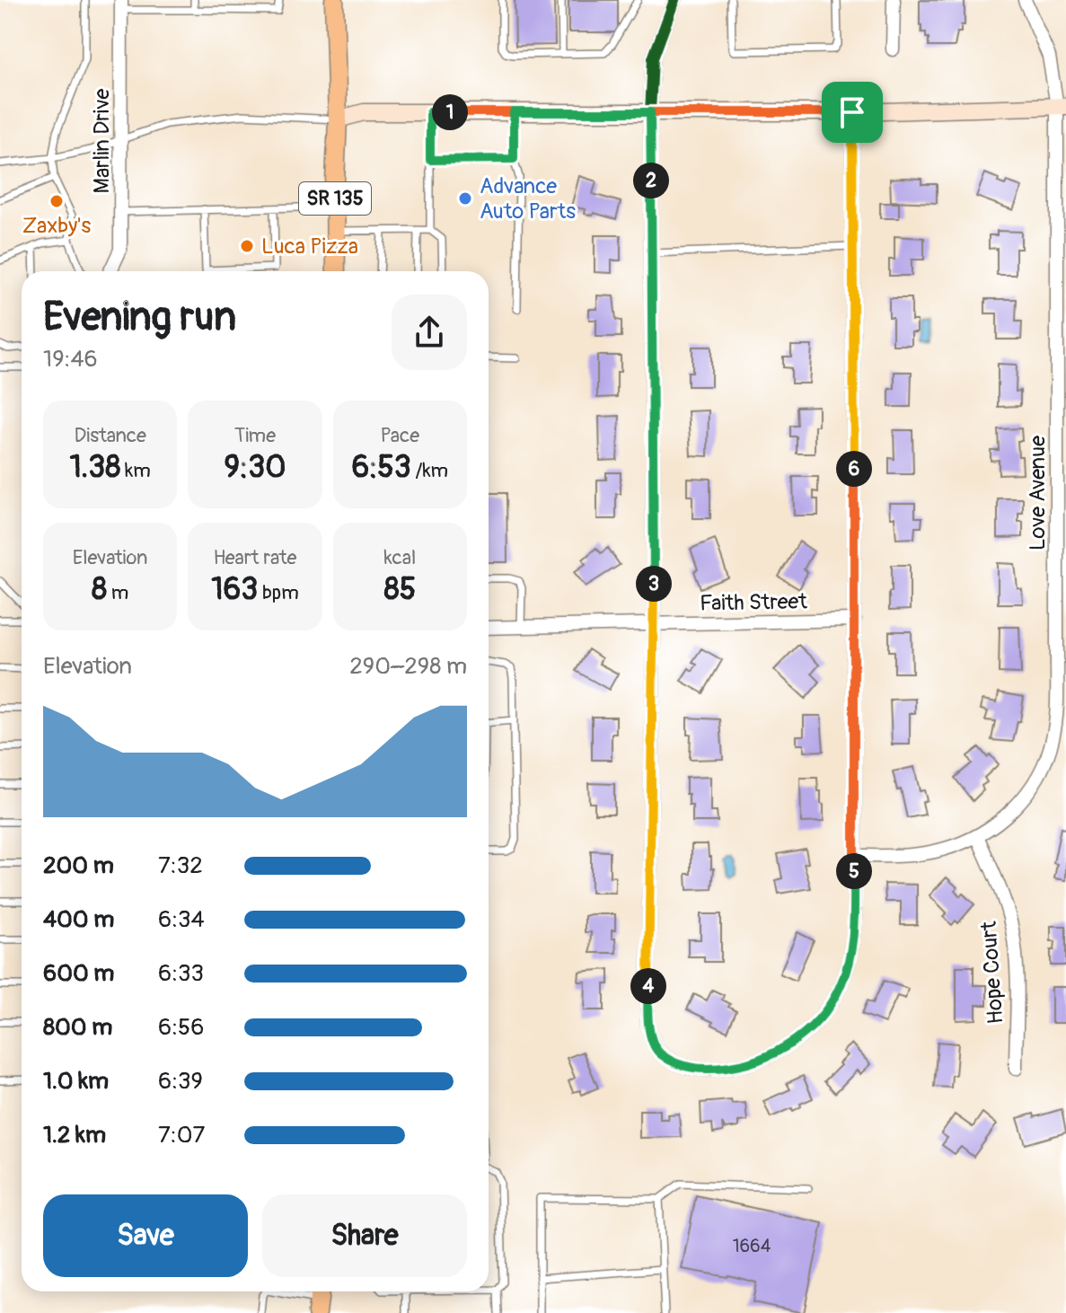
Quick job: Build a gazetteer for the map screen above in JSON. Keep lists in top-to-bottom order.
{
  "streets": {
    "main road": ["SR 135"],
    "street": [
      "Marlin Drive",
      "Love Avenue",
      "Faith Street",
      "Hope Court"
    ]
  },
  "crossings": [
    ["Love Avenue", "Hope Court"]
  ],
  "places": ["Advance Auto Parts", "Zaxby's", "Luca Pizza"],
  "house_numbers": ["1664"],
  "page": {
    "pins": [
      "1",
      "2",
      "6",
      "3",
      "5",
      "4"
    ],
    "heading": ["Evening run", "19:46"],
    "stats": [
      ["Distance", "1.38 km"],
      ["Time", "9:30"],
      ["Pace", "6:53 /km"],
      ["Elevation", "8 m"],
      ["Heart rate", "163 bpm"],
      ["kcal", "85"]
    ],
    "chart": ["Elevation", "290–298 m"],
    "list": [
      {
        "name": "200 m",
        "note": "7:32"
      },
      {
        "name": "400 m",
        "note": "6:34"
      },
      {
        "name": "600 m",
        "note": "6:33"
      },
      {
        "name": "800 m",
        "note": "6:56"
      },
      {
        "name": "1.0 km",
        "note": "6:39"
      },
      {
        "name": "1.2 km",
        "note": "7:07"
      }
    ],
    "buttons": ["Save", "Share"]
  }
}
